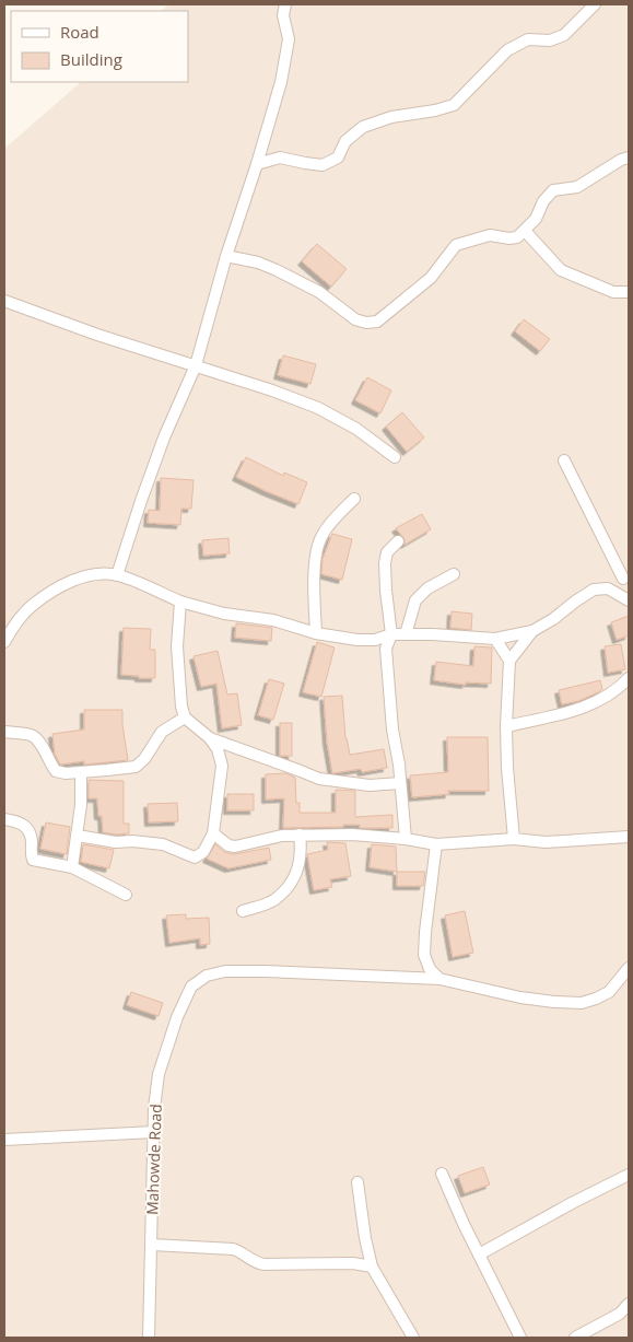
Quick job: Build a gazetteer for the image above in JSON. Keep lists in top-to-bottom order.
{
  "streets": {
    "street": ["Mahowde Road"]
  },
  "legend": ["Road", "Building"]
}
